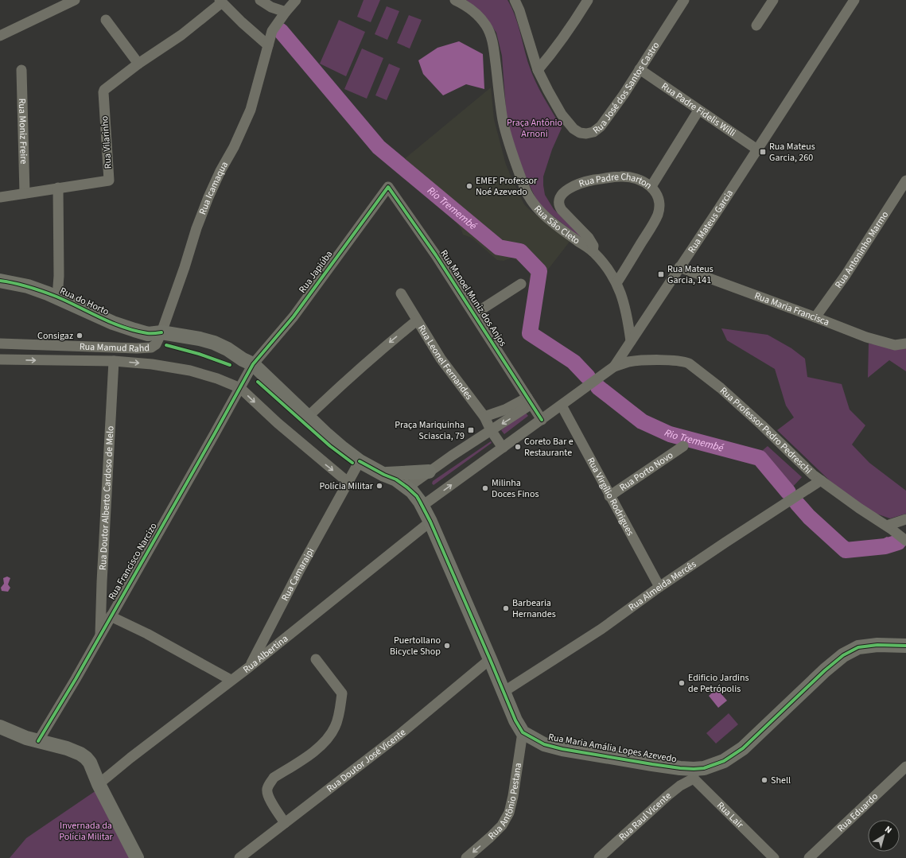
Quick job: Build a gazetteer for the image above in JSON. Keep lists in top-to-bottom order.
{
  "streets": {
    "main road": ["Rua do Horto", "Rua Mamud Rahd", "Rua Maria Amália Lopes Azevedo"],
    "street": [
      "Rua José dos Santos Castro",
      "Rua Padre Fidelis Willi",
      "Rua Moniz Freire",
      "Rua Vilarinho",
      "Rua Padre Charton",
      "Rua Icamaqua",
      "Rua Mateus Garcia",
      "Rua São Cleto",
      "Rua Antoninho Marmo",
      "Rua Japiúba",
      "Rua Manoel Muniz dos Anjos",
      "Rua Maria Francisca",
      "Rua Leonel Fernandes",
      "Rua Professor Pedro Pedreschi",
      "Rua Porto Novo",
      "Rua Virgílio Rodrigues",
      "Rua Doutor Alberto Cardoso de Melo",
      "Rua Francisco Narcizo",
      "Rua Camaraipi",
      "Rua Almeida Mercês",
      "Rua Albertina",
      "Rua Doutor José Vicente",
      "Rua Antônio Pestana",
      "Rua Eduardo",
      "Rua Lair",
      "Rua Raul Vicente"
    ]
  },
  "crossings": [
    ["Rua José dos Santos Castro", "Rua Padre Fidelis Willi"],
    ["Rua Padre Fidelis Willi", "Rua Mateus Garcia"],
    ["Rua Padre Charton", "Rua São Cleto"],
    ["Rua Icamaqua", "Rua do Horto"],
    ["Rua Icamaqua", "Rua Mamud Rahd"],
    ["Rua Mateus Garcia", "Rua São Cleto"],
    ["Rua Mateus Garcia", "Rua Manoel Muniz dos Anjos"],
    ["Rua Mateus Garcia", "Rua Maria Francisca"],
    ["Rua Mateus Garcia", "Rua Mamud Rahd"],
    ["Rua Mateus Garcia", "Rua Leonel Fernandes"],
    ["Rua Mateus Garcia", "Rua Professor Pedro Pedreschi"],
    ["Rua Mateus Garcia", "Rua Virgílio Rodrigues"],
    ["Rua Antoninho Marmo", "Rua Maria Francisca"],
    ["Rua Japiúba", "Rua Manoel Muniz dos Anjos"],
    ["Rua Japiúba", "Rua Mamud Rahd"],
    ["Rua do Horto", "Rua Mamud Rahd"],
    ["Rua Mamud Rahd", "Rua Doutor Alberto Cardoso de Melo"],
    ["Rua Mamud Rahd", "Rua Francisco Narcizo"],
    ["Rua Mamud Rahd", "Rua Camaraipi"],
    ["Rua Professor Pedro Pedreschi", "Rua Almeida Mercês"],
    ["Rua Porto Novo", "Rua Virgílio Rodrigues"],
    ["Rua Virgílio Rodrigues", "Rua Almeida Mercês"],
    ["Rua Doutor Alberto Cardoso de Melo", "Rua Francisco Narcizo"],
    ["Rua Camaraipi", "Rua Albertina"],
    ["Rua Maria Amália Lopes Azevedo", "Rua Antônio Pestana"],
    ["Rua Maria Amália Lopes Azevedo", "Rua Lair"],
    ["Rua Maria Amália Lopes Azevedo", "Rua Raul Vicente"],
    ["Rua Lair", "Rua Raul Vicente"]
  ],
  "one_way": ["Rua Mamud Rahd", "Rua Antônio Pestana"],
  "water": ["Rio Tremembé"],
  "parks": ["Praça Antônio Arnoni", "Invernada da Polícia Militar"],
  "places": {
    "transit": ["Rua Mateus Garcia, 260", "Rua Mateus Garcia, 141", "Praça Mariquinha Sciascia, 79"],
    "other": [
      "EMEF Professor Noé Azevedo",
      "Consigaz",
      "Coreto Bar e Restaurante",
      "Polícia Militar",
      "Milinha Doces Finos",
      "Barbearia Hernandes",
      "Puertollano Bicycle Shop",
      "Edificio Jardins de Petrópolis",
      "Shell"
    ]
  },
  "north": "top right"
}
